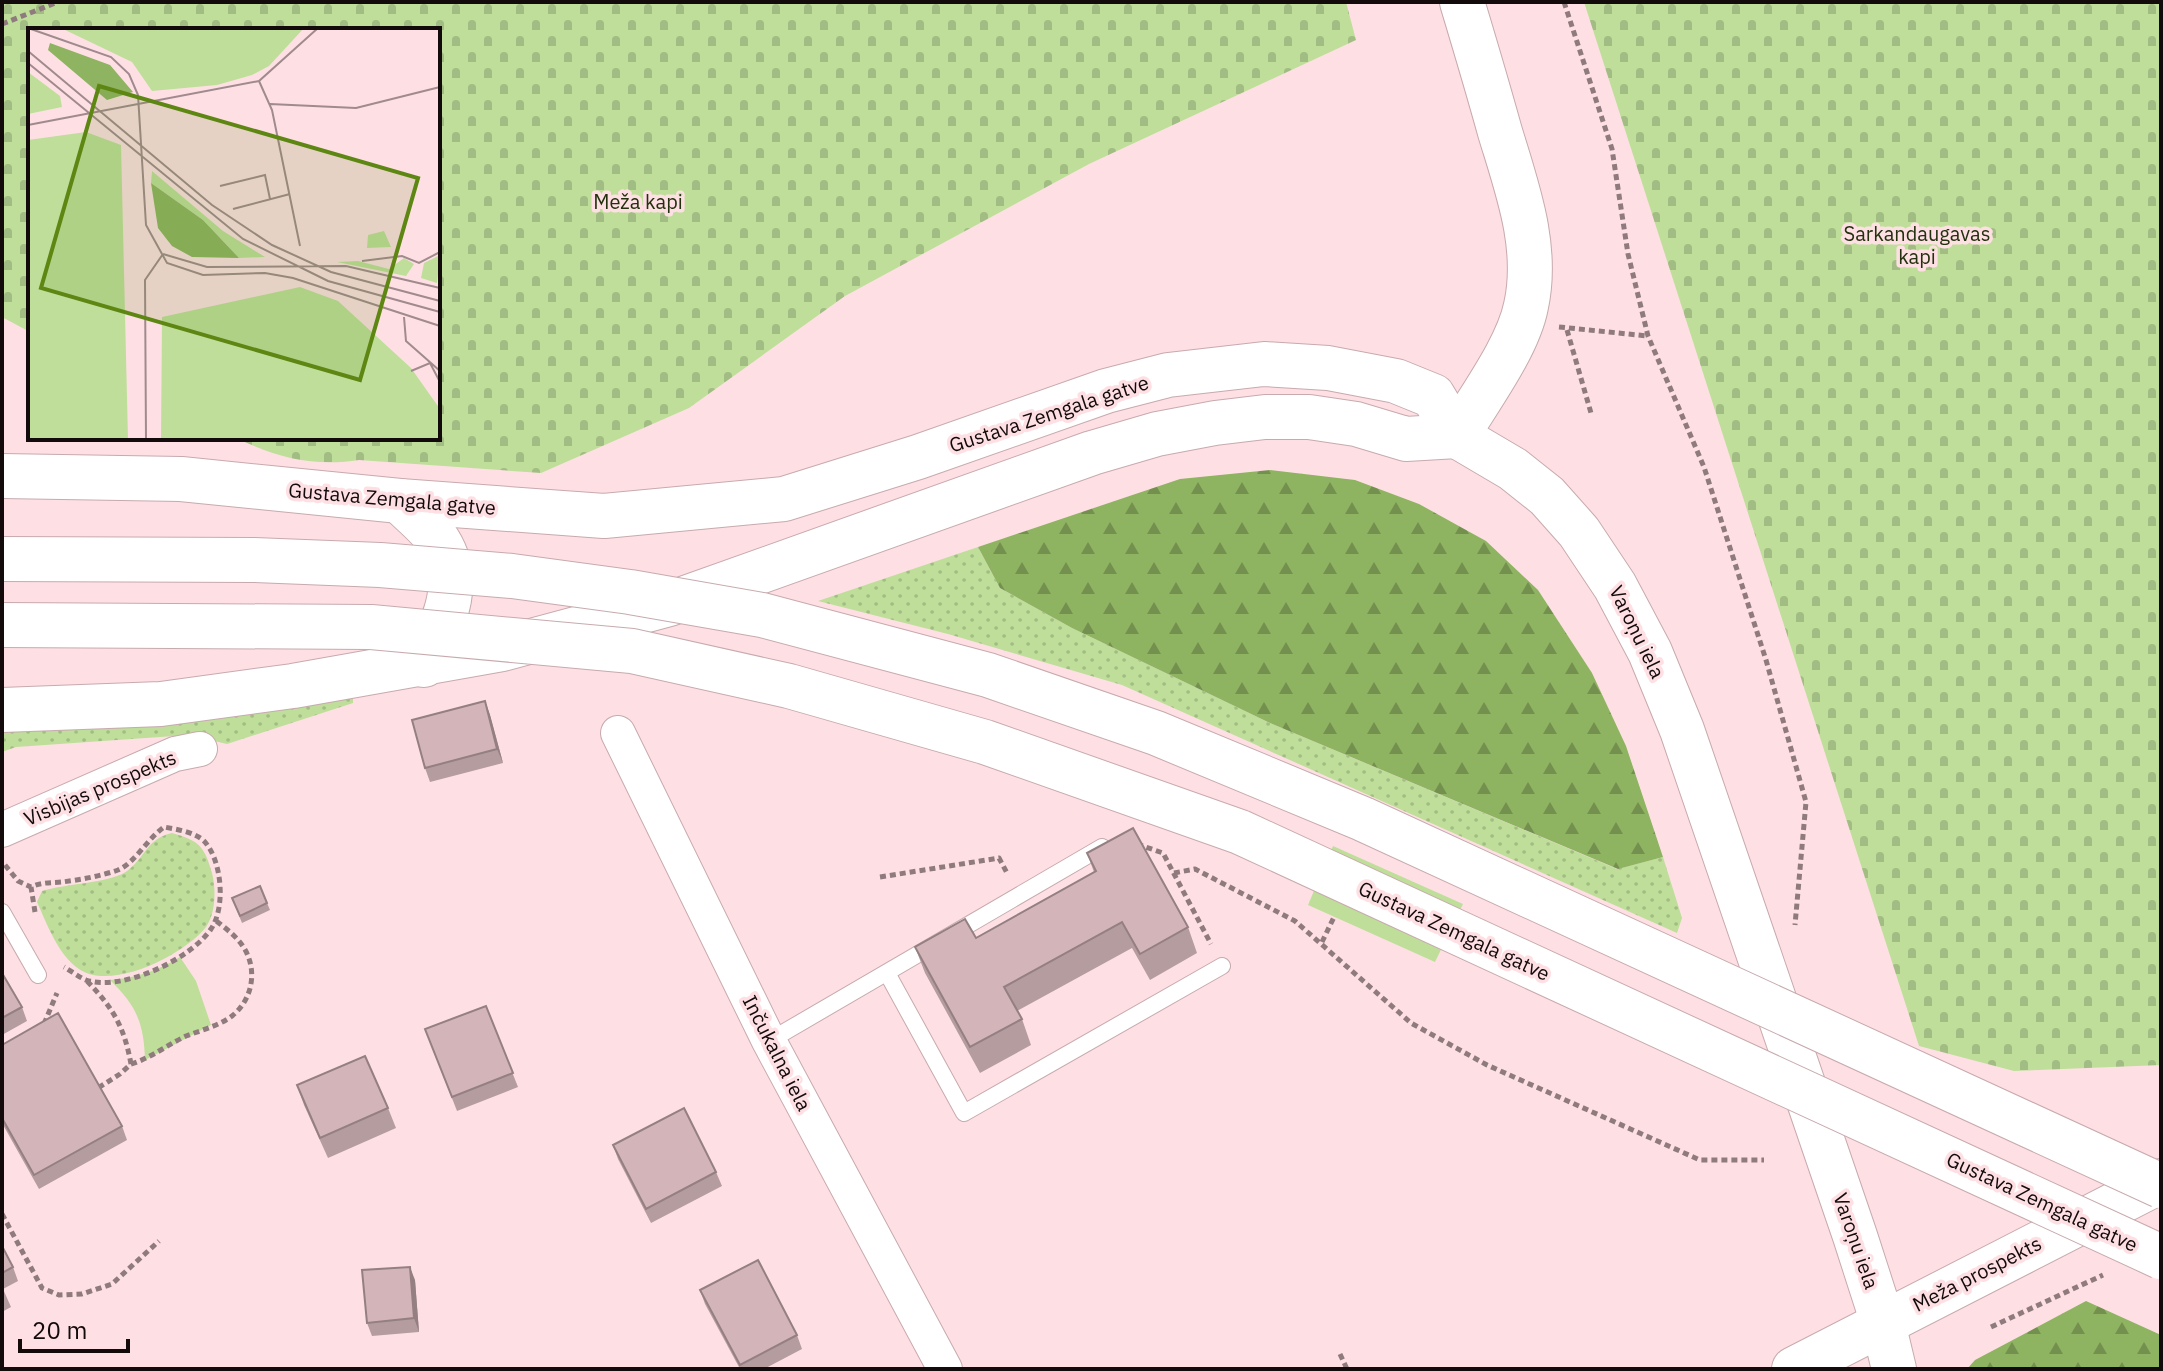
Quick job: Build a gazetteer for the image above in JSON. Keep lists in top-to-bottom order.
{
  "streets": {
    "street": [
      "Gustava Zemgala gatve",
      "Varoņu iela",
      "Visbijas prospekts",
      "Inčukalna iela",
      "Meža prospekts"
    ]
  },
  "crossings": [
    ["Gustava Zemgala gatve", "Varoņu iela"],
    ["Varoņu iela", "Meža prospekts"]
  ],
  "parks": ["Meža kapi", "Sarkandaugavas kapi"],
  "scale_bar": "20 m"
}
